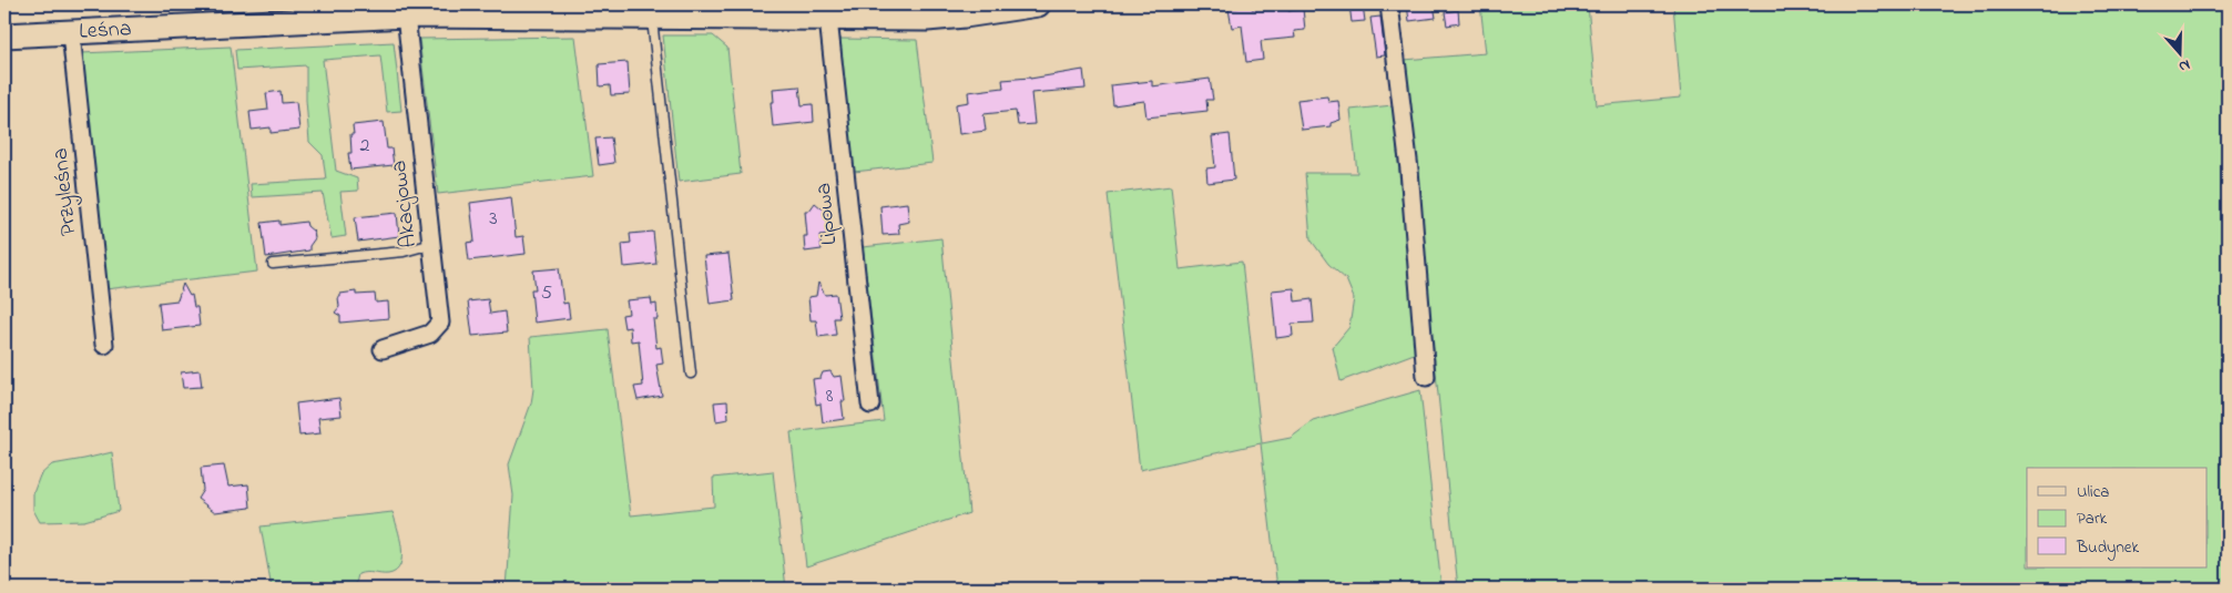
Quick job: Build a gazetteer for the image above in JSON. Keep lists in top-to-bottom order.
{
  "streets": {
    "street": [
      "Leśna",
      "Przyleśna",
      "Akacjowa",
      "Lipowa"
    ]
  },
  "crossings": [
    ["Leśna", "Przyleśna"],
    ["Leśna", "Akacjowa"],
    ["Leśna", "Lipowa"]
  ],
  "house_numbers": [
    "2",
    "3",
    "5",
    "8"
  ],
  "legend": ["Ulica", "Park", "Budynek"],
  "north": "bottom"
}
